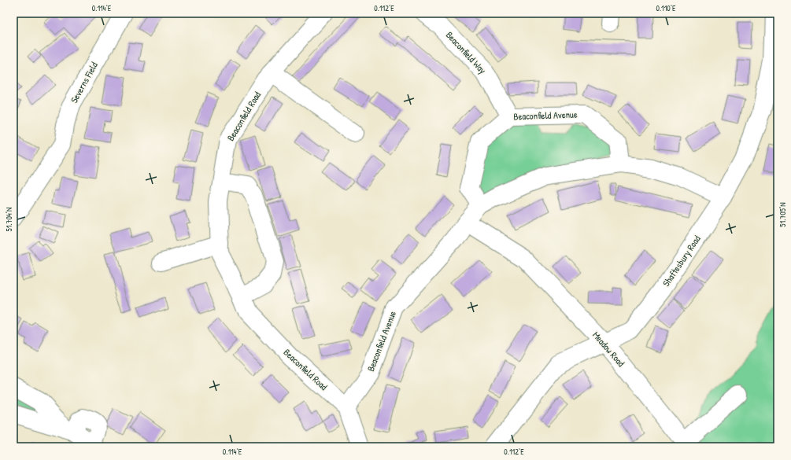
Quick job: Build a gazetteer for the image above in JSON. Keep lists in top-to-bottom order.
{
  "streets": {
    "street": [
      "Beaconfield Way",
      "Severns Field",
      "Beaconfield Avenue",
      "Beaconfield Road",
      "Shaftesbury Road",
      "Meadow Road"
    ]
  },
  "crossings": [
    ["Beaconfield Way", "Beaconfield Avenue"],
    ["Beaconfield Avenue", "Beaconfield Road"],
    ["Beaconfield Avenue", "Shaftesbury Road"],
    ["Beaconfield Avenue", "Meadow Road"],
    ["Shaftesbury Road", "Meadow Road"]
  ],
  "coordinates": [
    "0.114°E",
    "0.112°E",
    "0.110°E",
    "51.705°N",
    "51.704°N"
  ]
}
